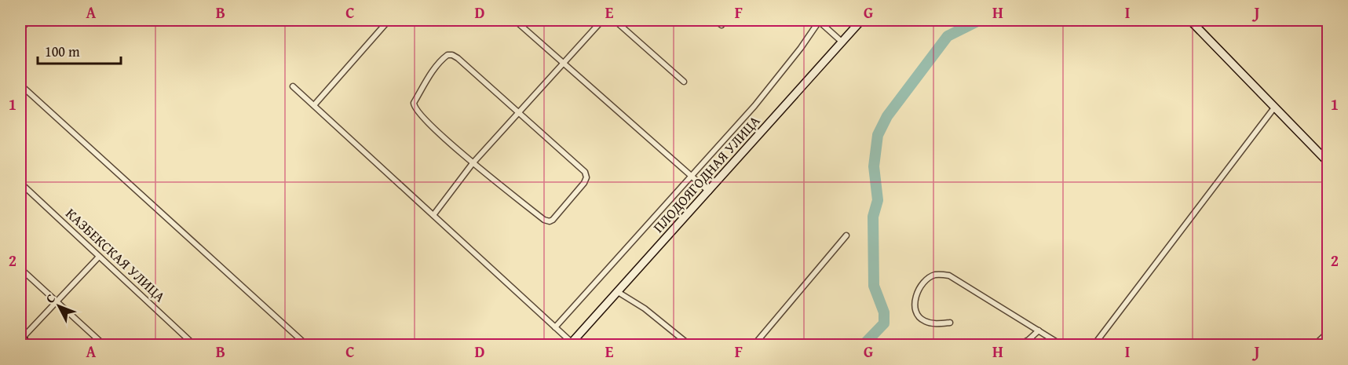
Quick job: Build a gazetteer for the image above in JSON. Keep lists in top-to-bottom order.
{
  "streets": {
    "street": ["ПЛОДОЯГОДНАЯ УЛИЦА", "КАЗБЕКСКАЯ УЛИЦА"]
  },
  "scale_bar": "100 m",
  "north": "top left",
  "grid": {
    "columns": [
      "A",
      "B",
      "C",
      "D",
      "E",
      "F",
      "G",
      "H",
      "I",
      "J"
    ],
    "rows": ["1", "2"]
  }
}
